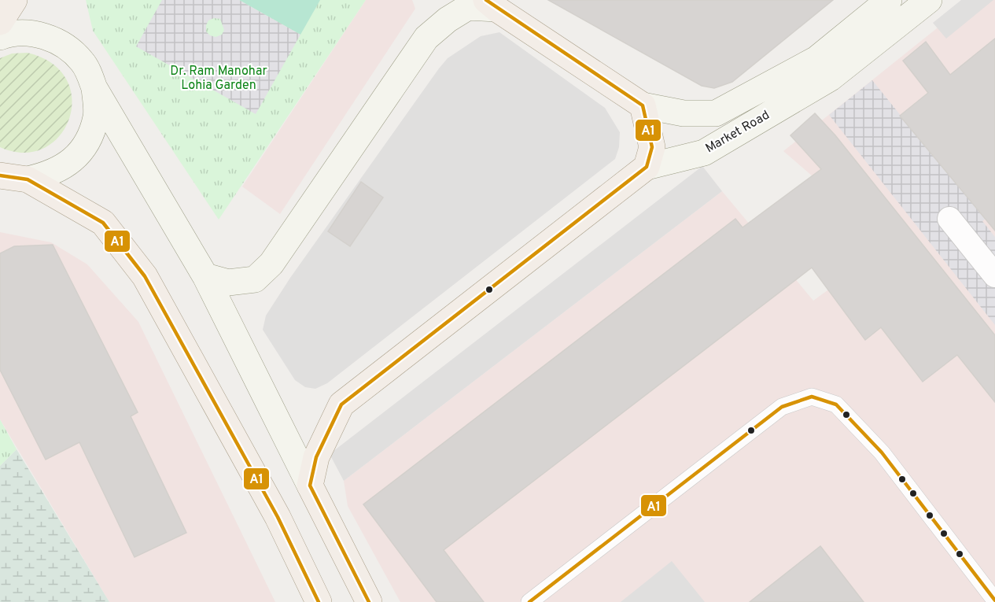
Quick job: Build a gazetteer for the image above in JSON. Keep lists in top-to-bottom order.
{
  "streets": {
    "main road": ["Market Road"]
  },
  "parks": ["Dr. Ram Manohar Lohia Garden"],
  "lines": ["transit line A1"]
}
